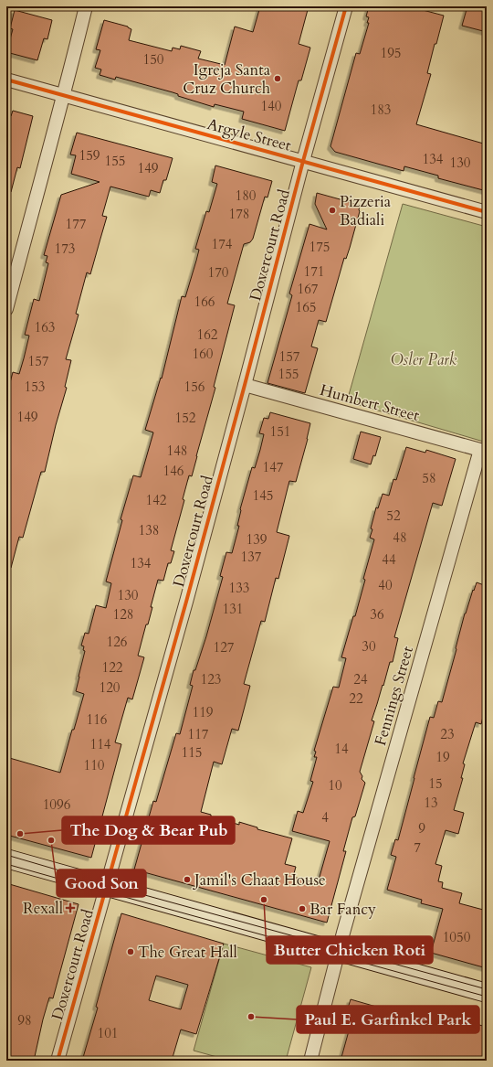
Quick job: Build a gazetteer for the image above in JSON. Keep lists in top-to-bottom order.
{
  "streets": {
    "street": [
      "Argyle Street",
      "Dovercourt Road",
      "Humbert Street",
      "Fennings Street"
    ]
  },
  "crossings": [
    ["Argyle Street", "Dovercourt Road"],
    ["Dovercourt Road", "Humbert Street"],
    ["Humbert Street", "Fennings Street"]
  ],
  "parks": ["Osler Park"],
  "places": {
    "other": [
      "Igreja Santa Cruz Church",
      "Pizzeria Badiali",
      "The Dog & Bear Pub",
      "Good Son",
      "Jamil's Chaat House",
      "Butter Chicken Roti",
      "Bar Fancy",
      "The Great Hall",
      "Paul E. Garfinkel Park"
    ],
    "health": ["Rexall"]
  },
  "house_numbers": [
    "195",
    "150",
    "140",
    "183",
    "159",
    "134",
    "155",
    "130",
    "149",
    "180",
    "178",
    "177",
    "174",
    "175",
    "173",
    "171",
    "170",
    "167",
    "166",
    "165",
    "163",
    "162",
    "160",
    "157",
    "157",
    "155",
    "153",
    "156",
    "149",
    "152",
    "151",
    "148",
    "147",
    "146",
    "58",
    "145",
    "142",
    "52",
    "138",
    "48",
    "139",
    "137",
    "44",
    "134",
    "40",
    "133",
    "130",
    "131",
    "128",
    "36",
    "126",
    "30",
    "127",
    "122",
    "123",
    "24",
    "120",
    "22",
    "119",
    "116",
    "117",
    "23",
    "114",
    "14",
    "115",
    "19",
    "110",
    "15",
    "10",
    "13",
    "1096",
    "4",
    "9",
    "7",
    "1050",
    "98",
    "101"
  ]
}
